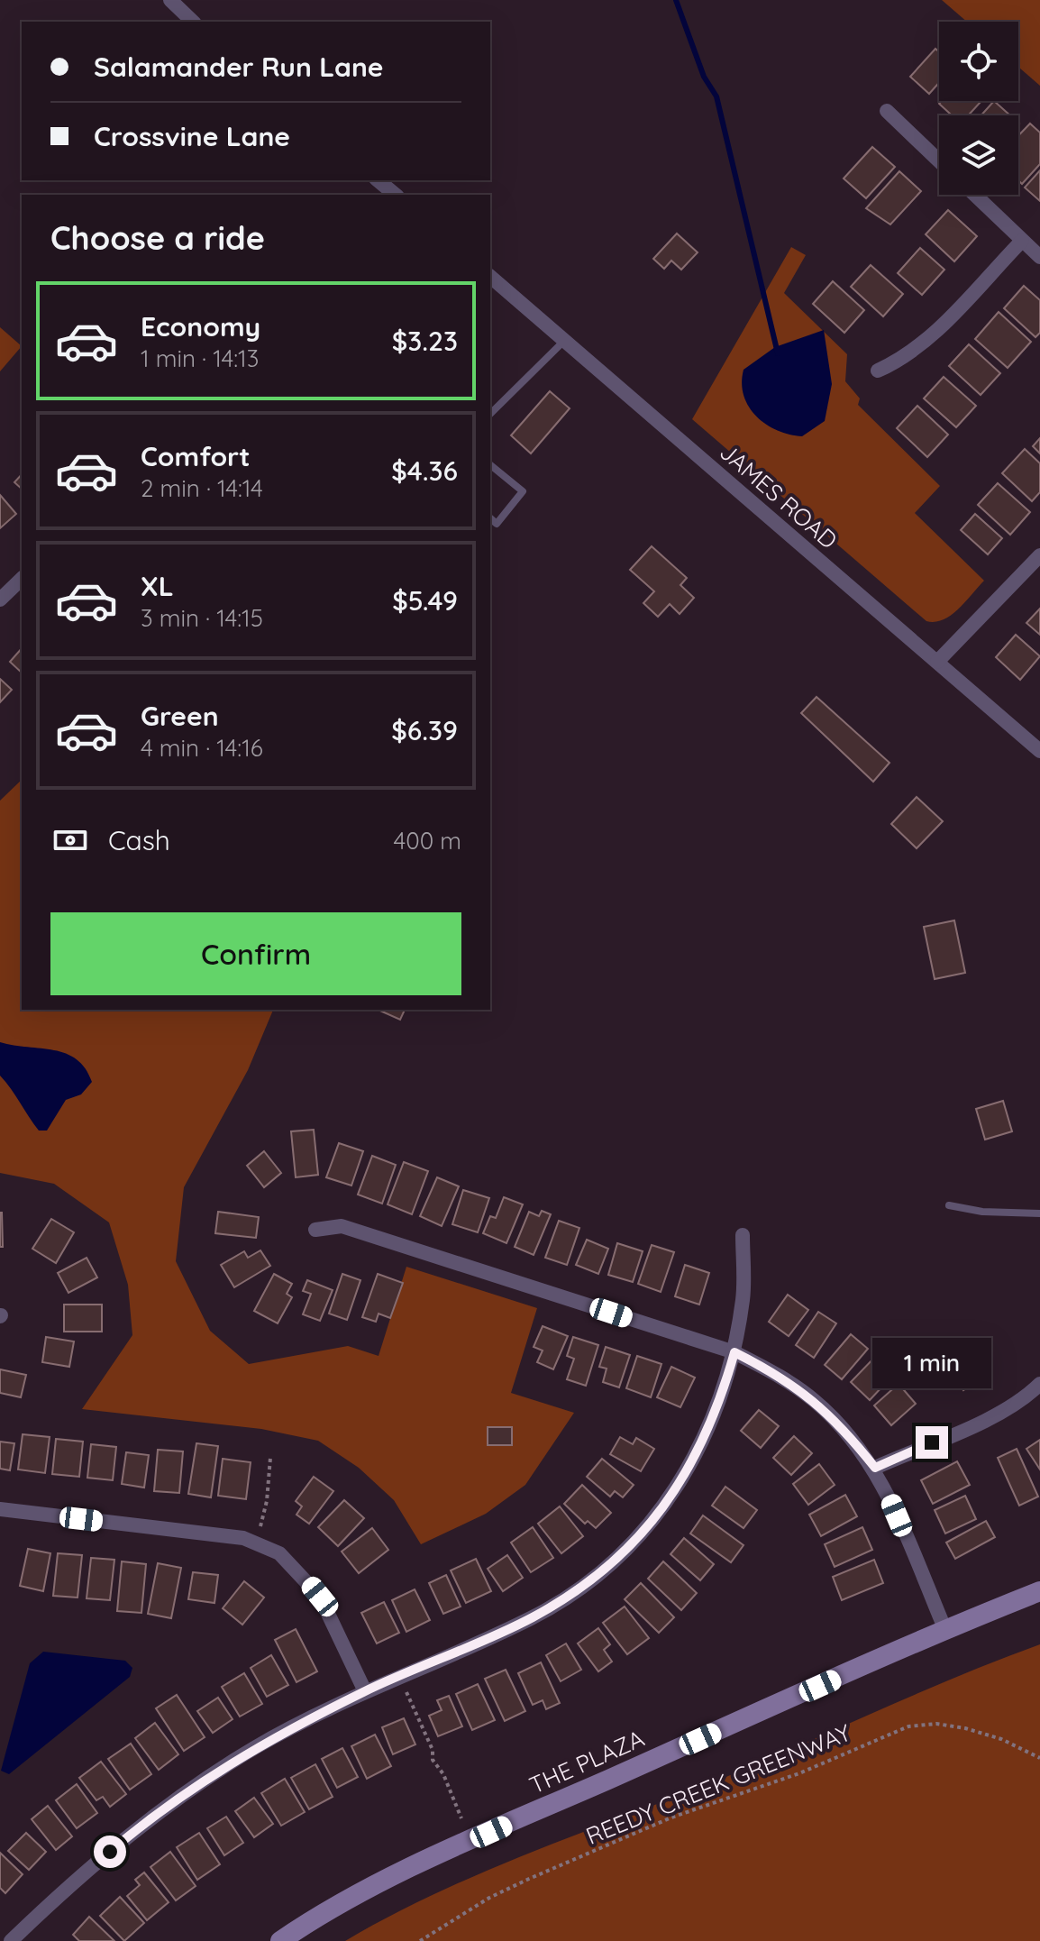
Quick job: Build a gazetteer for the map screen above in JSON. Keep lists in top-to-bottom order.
{
  "streets": {
    "street": ["JAMES ROAD", "THE PLAZA"],
    "path": ["REEDY CREEK GREENWAY"]
  },
  "page": {
    "banner": ["Salamander Run Lane", "Crossvine Lane"],
    "heading": "Choose a ride",
    "list": [
      {
        "name": "Economy",
        "note": "1 min · 14:13",
        "value": "$3.23"
      },
      {
        "name": "Comfort",
        "note": "2 min · 14:14",
        "value": "$4.36"
      },
      {
        "name": "XL",
        "note": "3 min · 14:15",
        "value": "$5.49"
      },
      {
        "name": "Green",
        "note": "4 min · 14:16",
        "value": "$6.39"
      }
    ],
    "pay": ["Cash", "400 m"],
    "buttons": "Confirm",
    "bubble": "1 min"
  }
}
